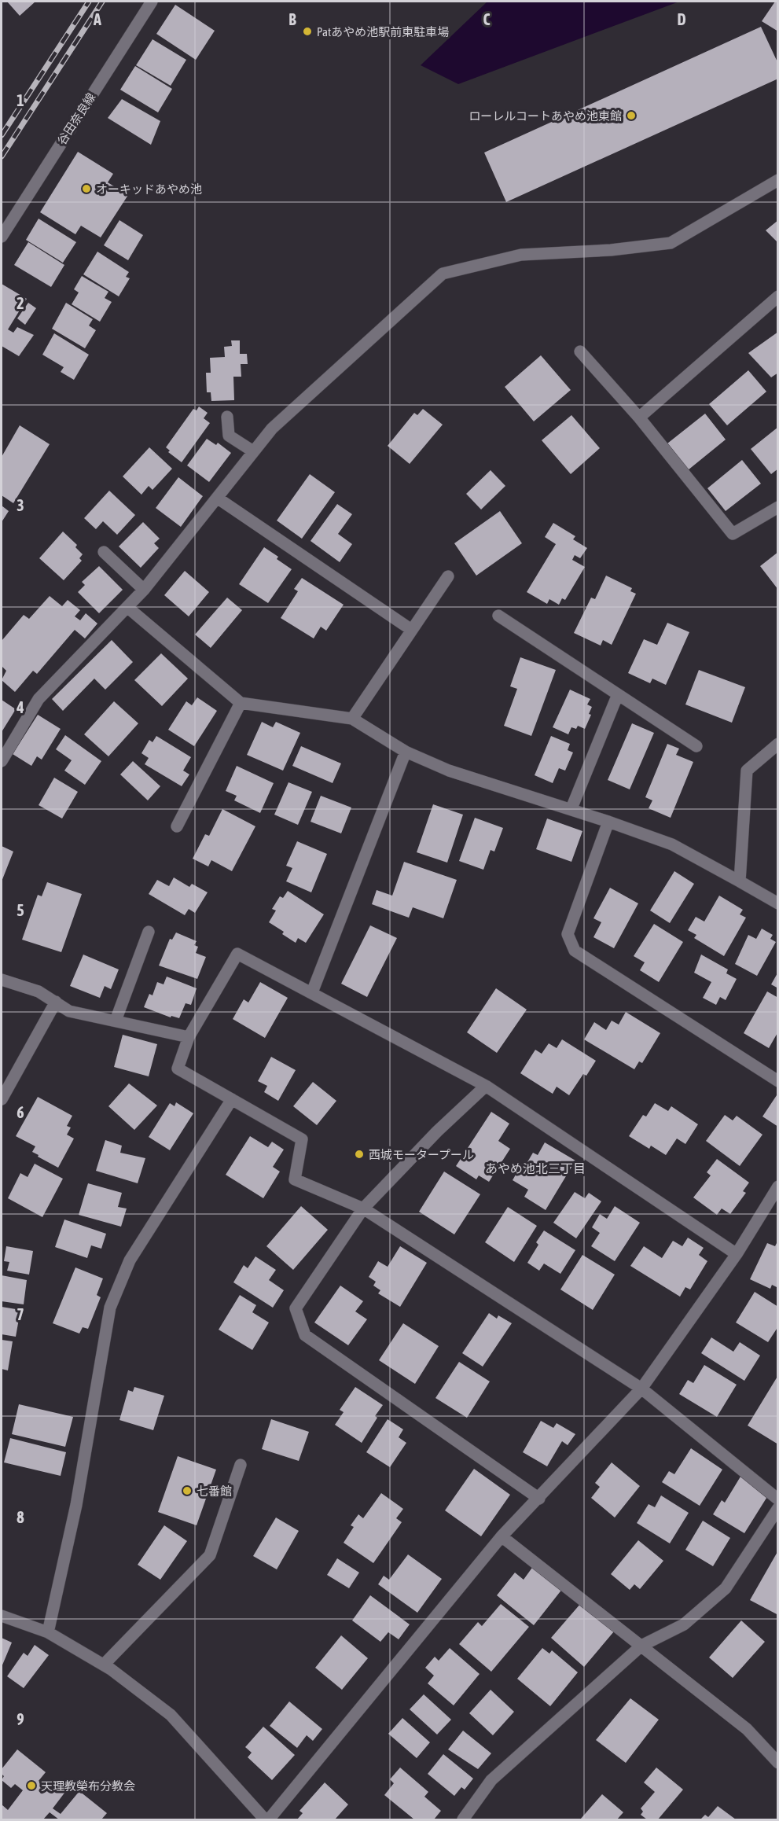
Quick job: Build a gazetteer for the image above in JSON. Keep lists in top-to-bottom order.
{
  "streets": {
    "street": ["谷田奈良線"]
  },
  "districts": ["あやめ池北三丁目"],
  "places": [
    "Patあやめ池駅前東駐車場",
    "ローレルコートあやめ池東館",
    "オーキッドあやめ池",
    "西城モータープール",
    "七番館",
    "天理教榮布分教会"
  ],
  "grid": {
    "columns": [
      "A",
      "B",
      "C",
      "D"
    ],
    "rows": [
      "1",
      "2",
      "3",
      "4",
      "5",
      "6",
      "7",
      "8",
      "9"
    ]
  }
}
